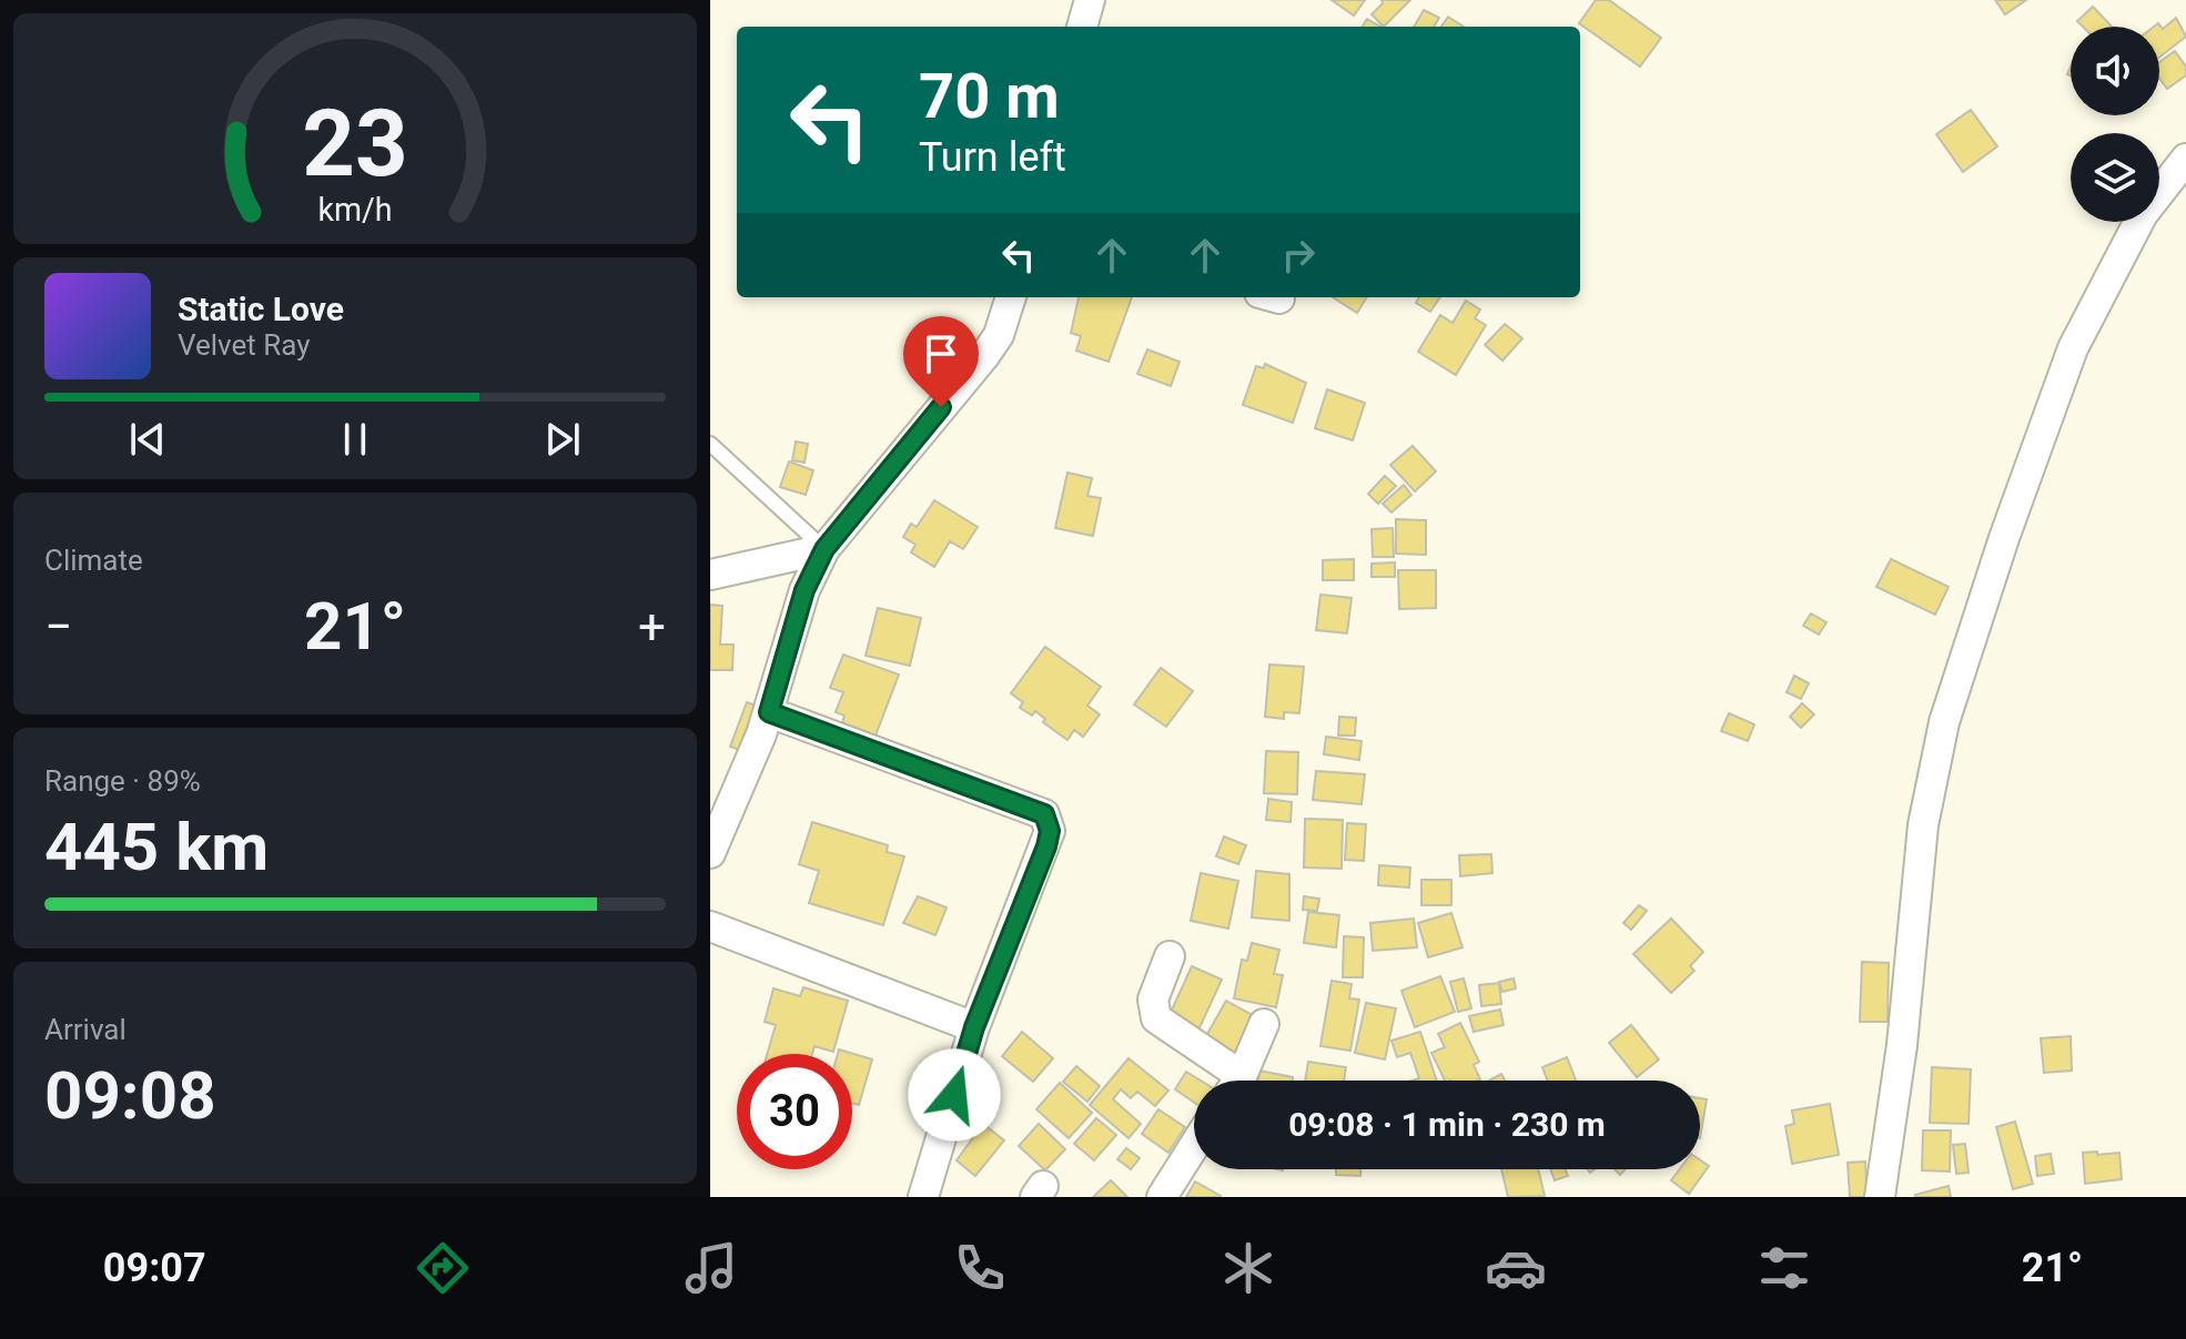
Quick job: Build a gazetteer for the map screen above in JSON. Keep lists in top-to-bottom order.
{
  "page": {
    "turn": ["70 m", "Turn left"],
    "song": ["Static Love", "Velvet Ray"],
    "tile": [
      "Climate",
      ["Range · 89%", "445 km"],
      ["Arrival", "09:08"]
    ],
    "heat": ["−", "21°", "+"],
    "limit": "30",
    "trip": "09:08 · 1 min · 230 m",
    "tabs": ["09:07", "21°"],
    "gauge": ["23", "km/h"]
  }
}
